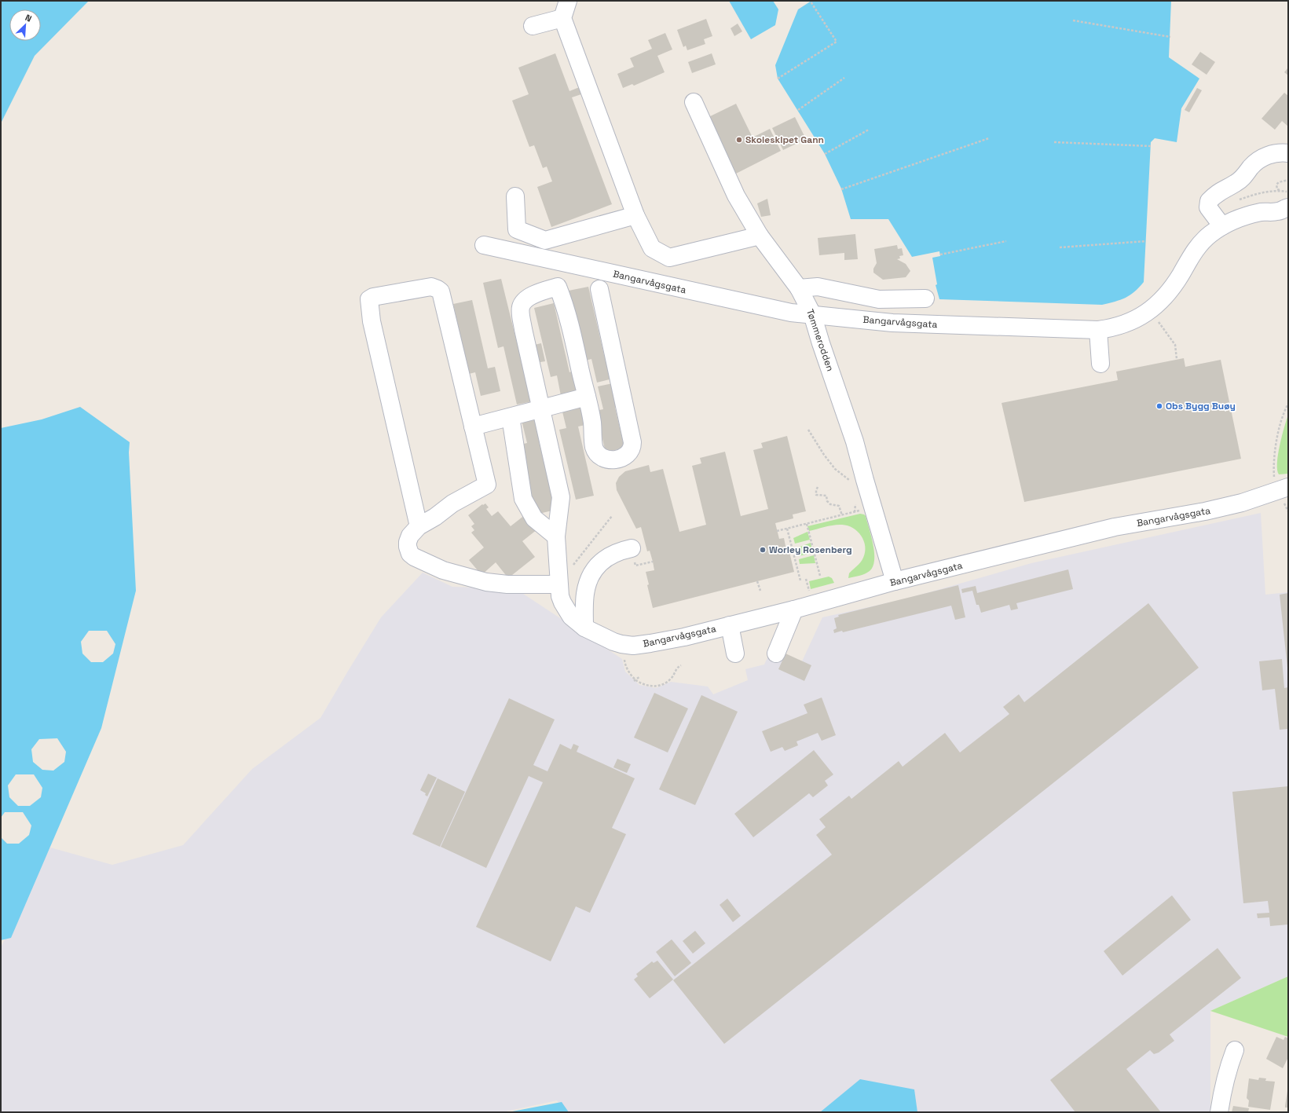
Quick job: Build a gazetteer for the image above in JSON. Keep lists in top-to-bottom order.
{
  "streets": {
    "street": ["Bangarvågsgata", "Tømmerodden"]
  },
  "crossings": [
    ["Bangarvågsgata", "Tømmerodden"]
  ],
  "places": ["Skoleskipet Gann", "Obs Bygg Buøy", "Worley Rosenberg"],
  "north": "top right"
}
